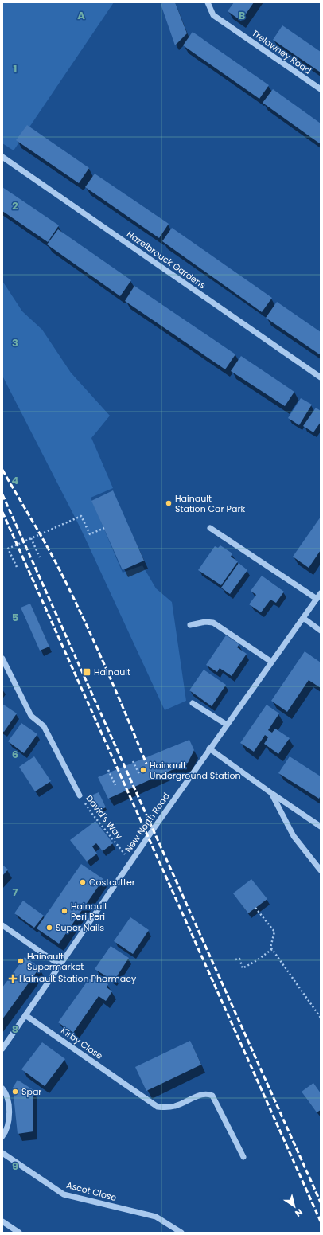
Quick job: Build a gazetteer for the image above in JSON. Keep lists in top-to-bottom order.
{
  "streets": {
    "street": [
      "Trelawney Road",
      "Hazelbrouck Gardens",
      "New North Road",
      "Kirby Close",
      "Ascot Close"
    ],
    "path": ["David's Way"]
  },
  "crossings": [
    ["David's Way", "New North Road"],
    ["New North Road", "Kirby Close"]
  ],
  "places": {
    "other": [
      "Hainault Station Car Park",
      "Hainault Underground Station",
      "Costcutter",
      "Hainault Peri Peri",
      "Super Nails",
      "Hainault Supermarket",
      "Spar"
    ],
    "transit": ["Hainault"],
    "health": ["Hainault Station Pharmacy"]
  },
  "north": "bottom right",
  "grid": {
    "columns": ["A", "B"],
    "rows": [
      "1",
      "2",
      "3",
      "4",
      "5",
      "6",
      "7",
      "8",
      "9"
    ]
  }
}
